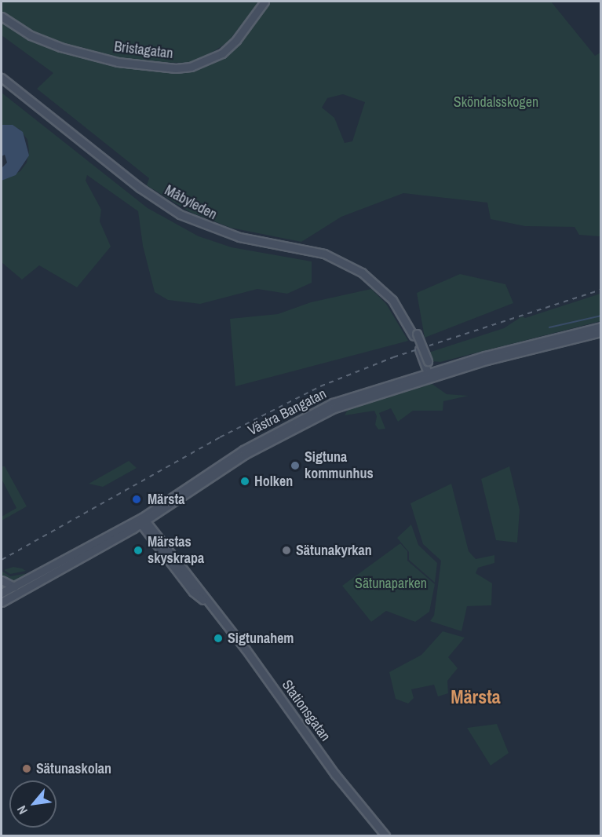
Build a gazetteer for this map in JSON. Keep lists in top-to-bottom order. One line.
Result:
{"streets":{"street":["Bristagatan","Måbyleden","Västra Bangatan","Stationsgatan"]},"crossings":[["Måbyleden","Västra Bangatan"],["Västra Bangatan","Stationsgatan"]],"districts":["Märsta"],"parks":["Sköndalsskogen","Sätunaparken"],"places":["Sigtuna kommunhus","Holken","Märsta","Märstas skyskrapa","Sätunakyrkan","Sigtunahem","Sätunaskolan"],"north":"bottom left"}
